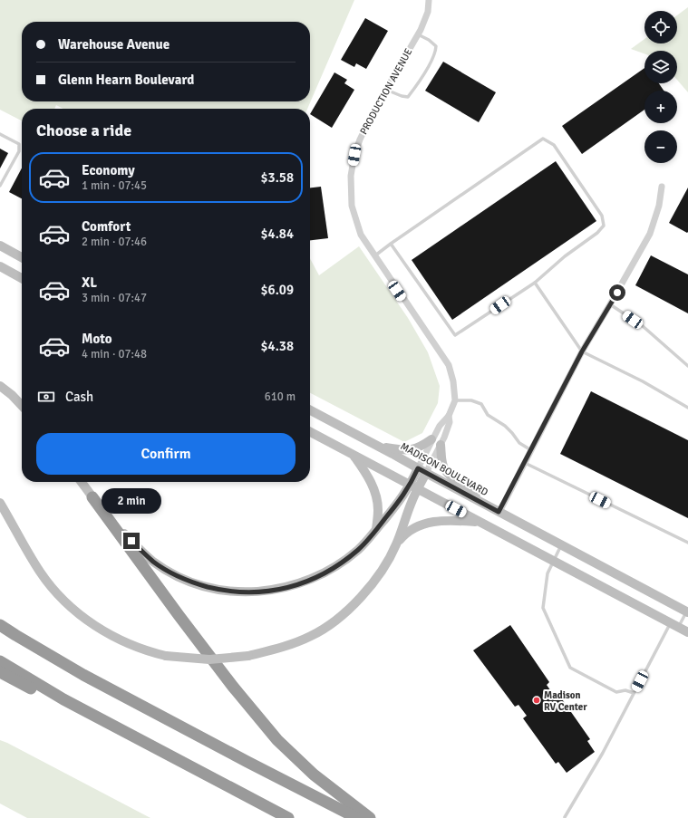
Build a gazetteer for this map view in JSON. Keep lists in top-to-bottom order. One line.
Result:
{"streets":{"main road":["MADISON BOULEVARD"],"street":["PRODUCTION AVENUE"]},"crossings":[["PRODUCTION AVENUE","MADISON BOULEVARD"]],"places":["Madison RV Center"],"page":{"map_buttons":["+","−"],"banner":["Warehouse Avenue","Glenn Hearn Boulevard"],"heading":"Choose a ride","list":[{"name":"Economy","note":"1 min · 07:45","value":"$3.58"},{"name":"Comfort","note":"2 min · 07:46","value":"$4.84"},{"name":"XL","note":"3 min · 07:47","value":"$6.09"},{"name":"Moto","note":"4 min · 07:48","value":"$4.38"}],"pay":["Cash","610 m"],"buttons":"Confirm","bubble":"2 min"}}
